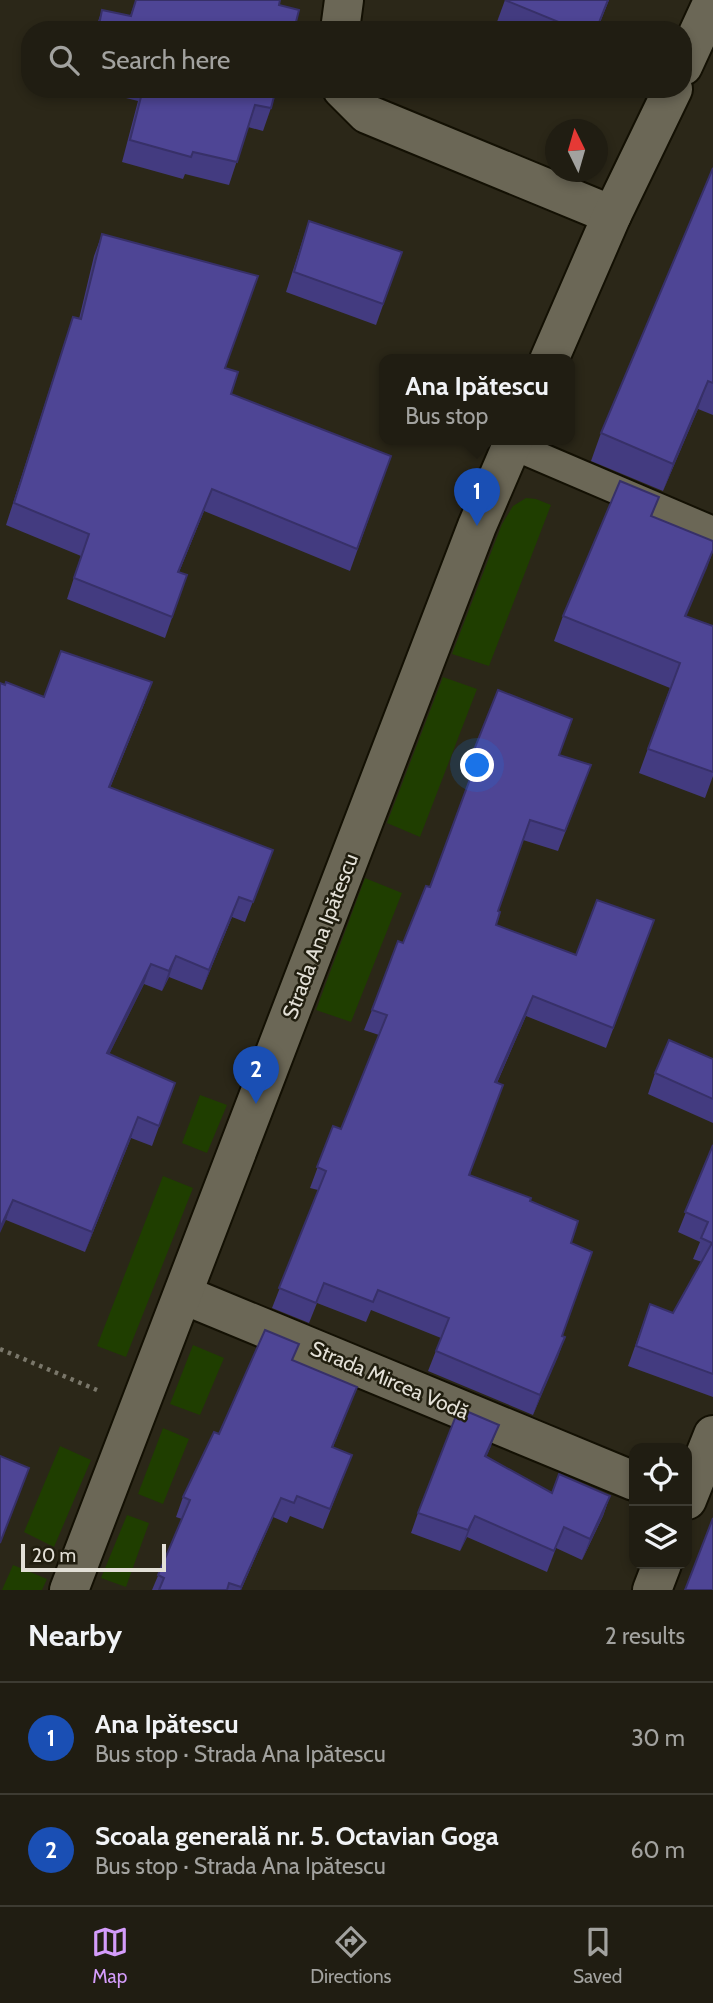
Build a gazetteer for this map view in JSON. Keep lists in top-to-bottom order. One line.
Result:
{"streets":{"main road":["Strada Ana Ipătescu","Strada Mircea Vodă"]},"crossings":[["Strada Ana Ipătescu","Strada Mircea Vodă"]],"scale_bar":"20 m","north":"top","page":{"search":"Search here","popup":["Ana Ipătescu","Bus stop"],"pins":["1","2"],"scale":"20 m","heading":["Nearby","2 results"],"list":[{"mark":"1","name":"Ana Ipătescu","note":"Bus stop · Strada Ana Ipătescu","value":"30 m"},{"mark":"2","name":"Scoala generală nr. 5. Octavian Goga","note":"Bus stop · Strada Ana Ipătescu","value":"60 m"}],"nav":["Map","Directions","Saved"]}}
